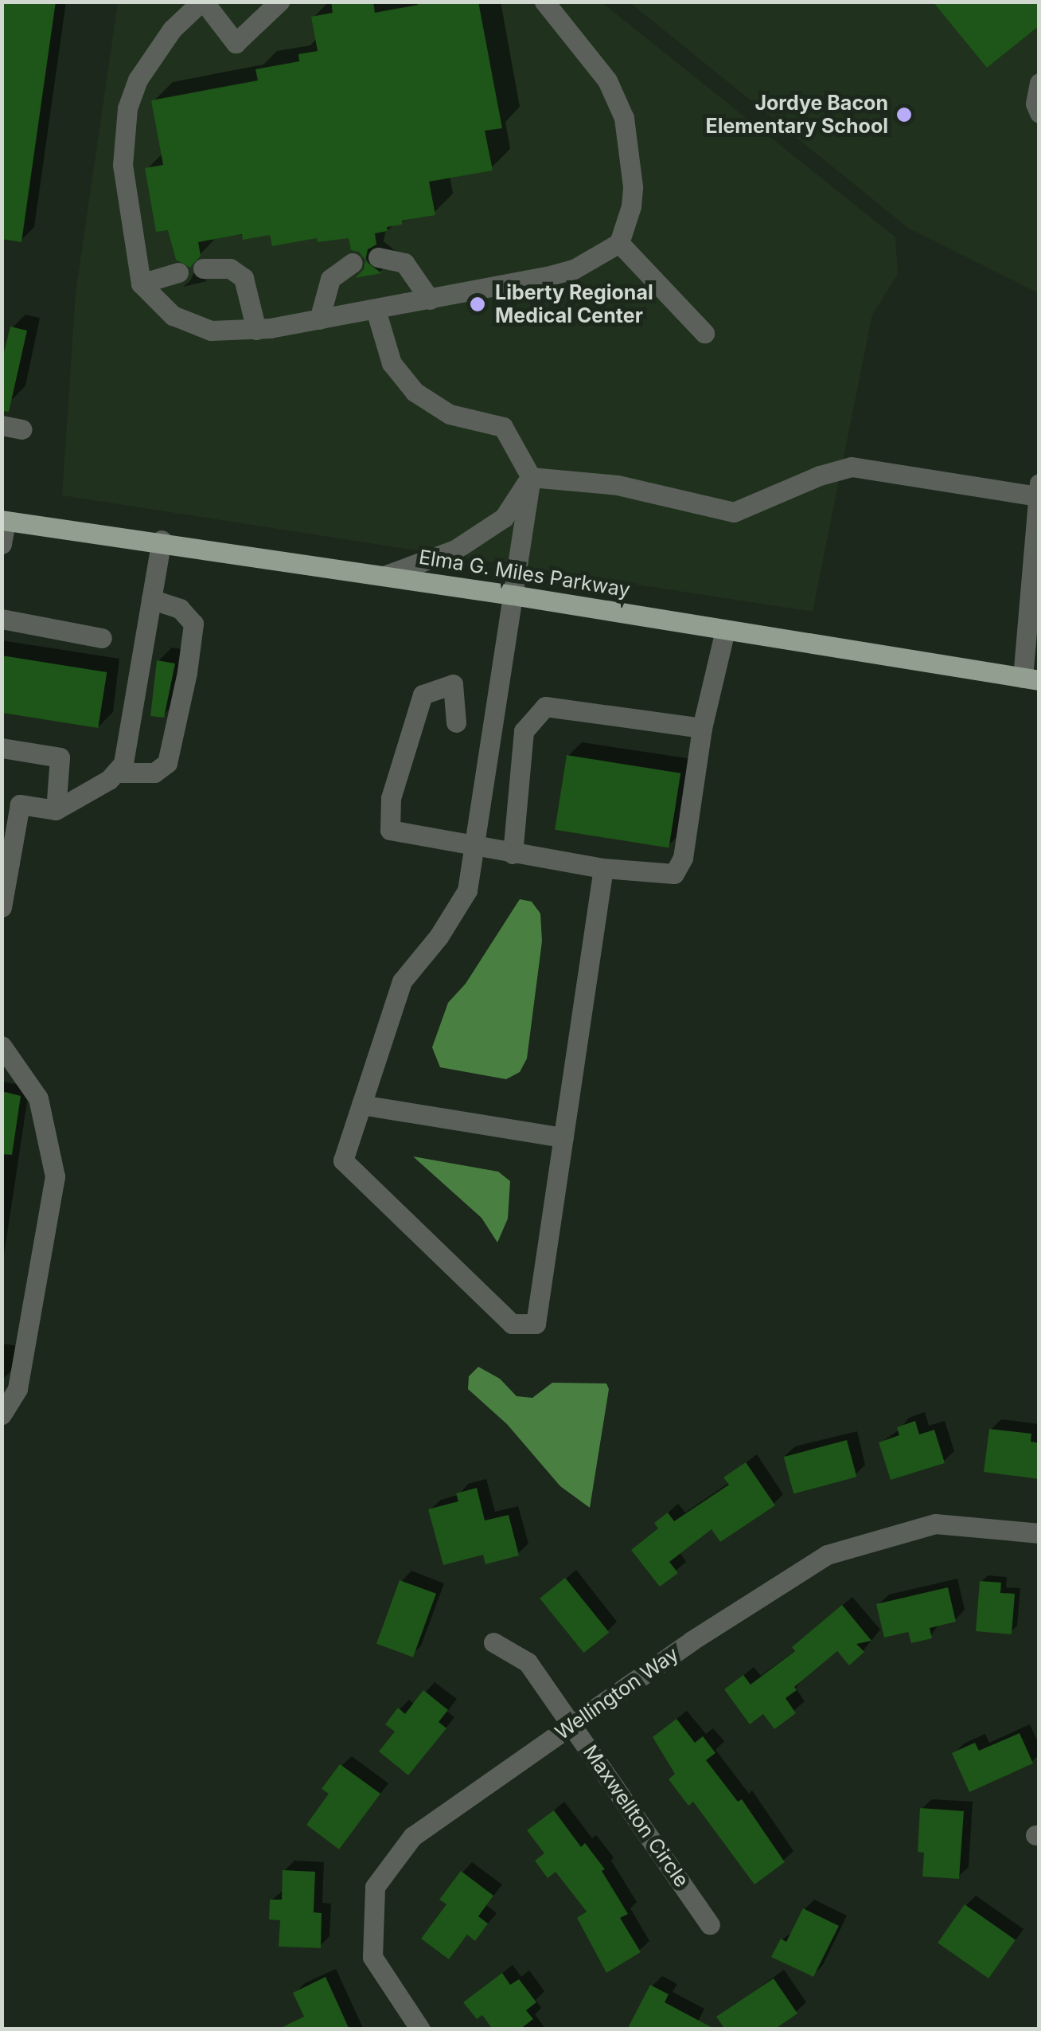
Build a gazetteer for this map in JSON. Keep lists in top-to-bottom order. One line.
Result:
{"streets":{"main road":["Elma G. Miles Parkway"],"street":["Wellington Way","Maxwellton Circle"]},"crossings":[["Wellington Way","Maxwellton Circle"]],"places":["Jordye Bacon Elementary School","Liberty Regional Medical Center"]}
